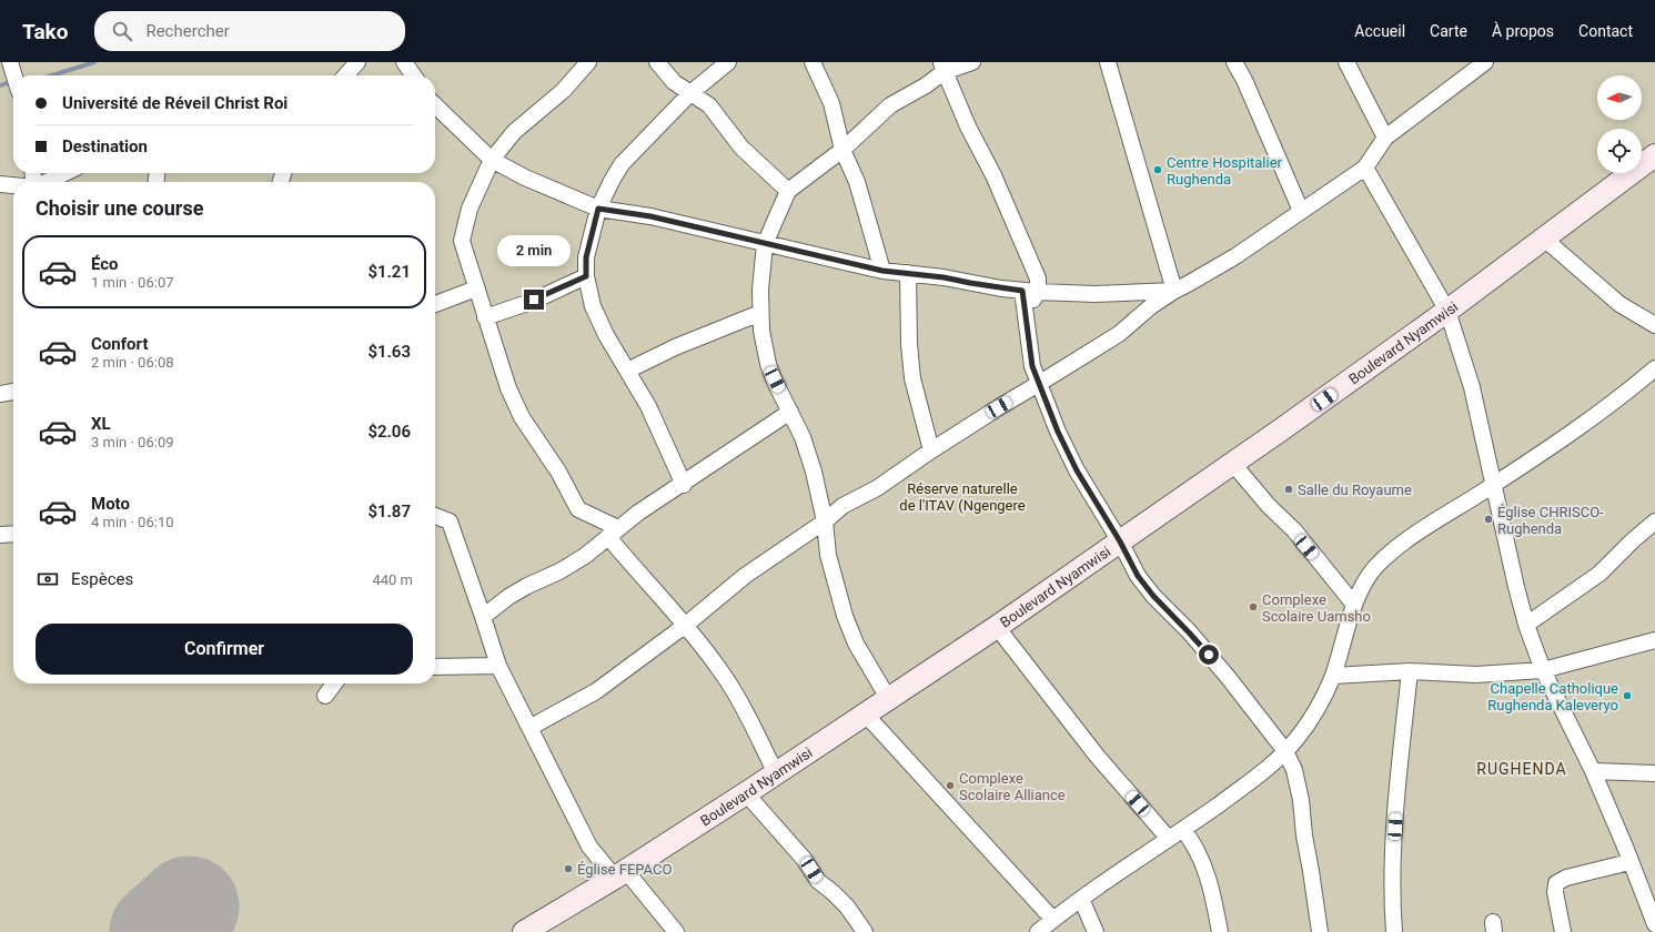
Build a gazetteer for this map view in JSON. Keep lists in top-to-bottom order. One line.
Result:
{"streets":{"main road":["Boulevard Nyamwisi"]},"districts":["RUGHENDA"],"parks":["Réserve naturelle de l'ITAV (Ngengere"],"places":["Centre Hospitalier Rughenda","Salle du Royaume","Église CHRISCO- Rughenda","Complexe Scolaire Uamsho","Chapelle Catholique Rughenda Kaleveryo","Complexe Scolaire Alliance","Église FEPACO"],"north":"left","page":{"header":"Tako","search":"Rechercher","nav":["Accueil","Carte","À propos","Contact"],"banner":["Université de Réveil Christ Roi","Destination"],"heading":"Choisir une course","bubble":"2 min","list":[{"name":"Éco","note":"1 min · 06:07","value":"$1.21"},{"name":"Confort","note":"2 min · 06:08","value":"$1.63"},{"name":"XL","note":"3 min · 06:09","value":"$2.06"},{"name":"Moto","note":"4 min · 06:10","value":"$1.87"}],"pay":["Espèces","440 m"],"buttons":"Confirmer"}}
